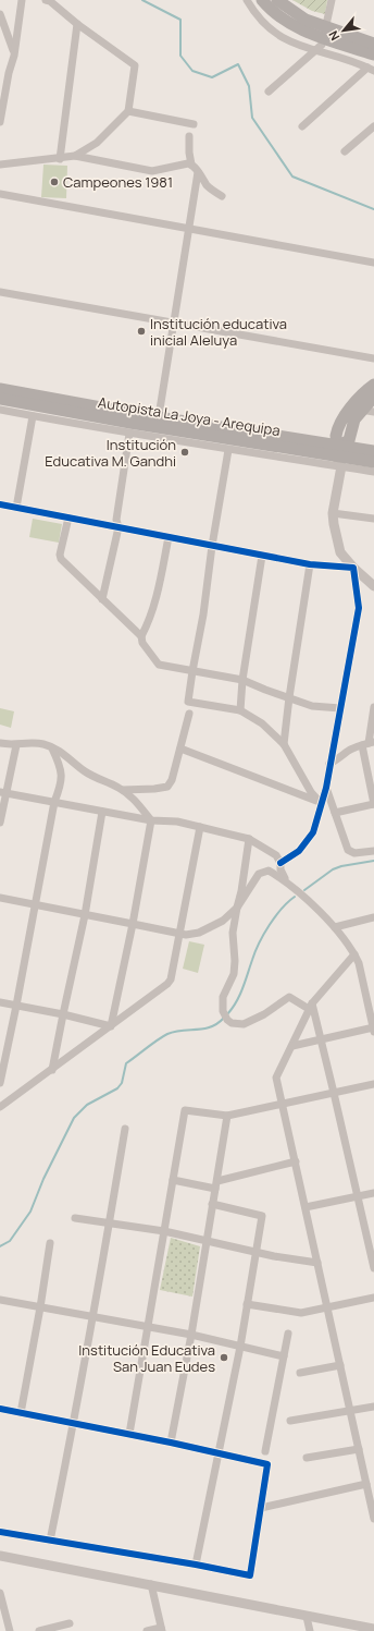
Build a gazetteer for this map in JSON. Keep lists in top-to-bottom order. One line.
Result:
{"streets":{"main road":["Autopista La Joya - Arequipa"]},"places":["Campeones 1981","Institución educativa inicial Aleluya","Institución Educativa M. Gandhi","Institución Educativa San Juan Eudes"],"north":"bottom left"}
